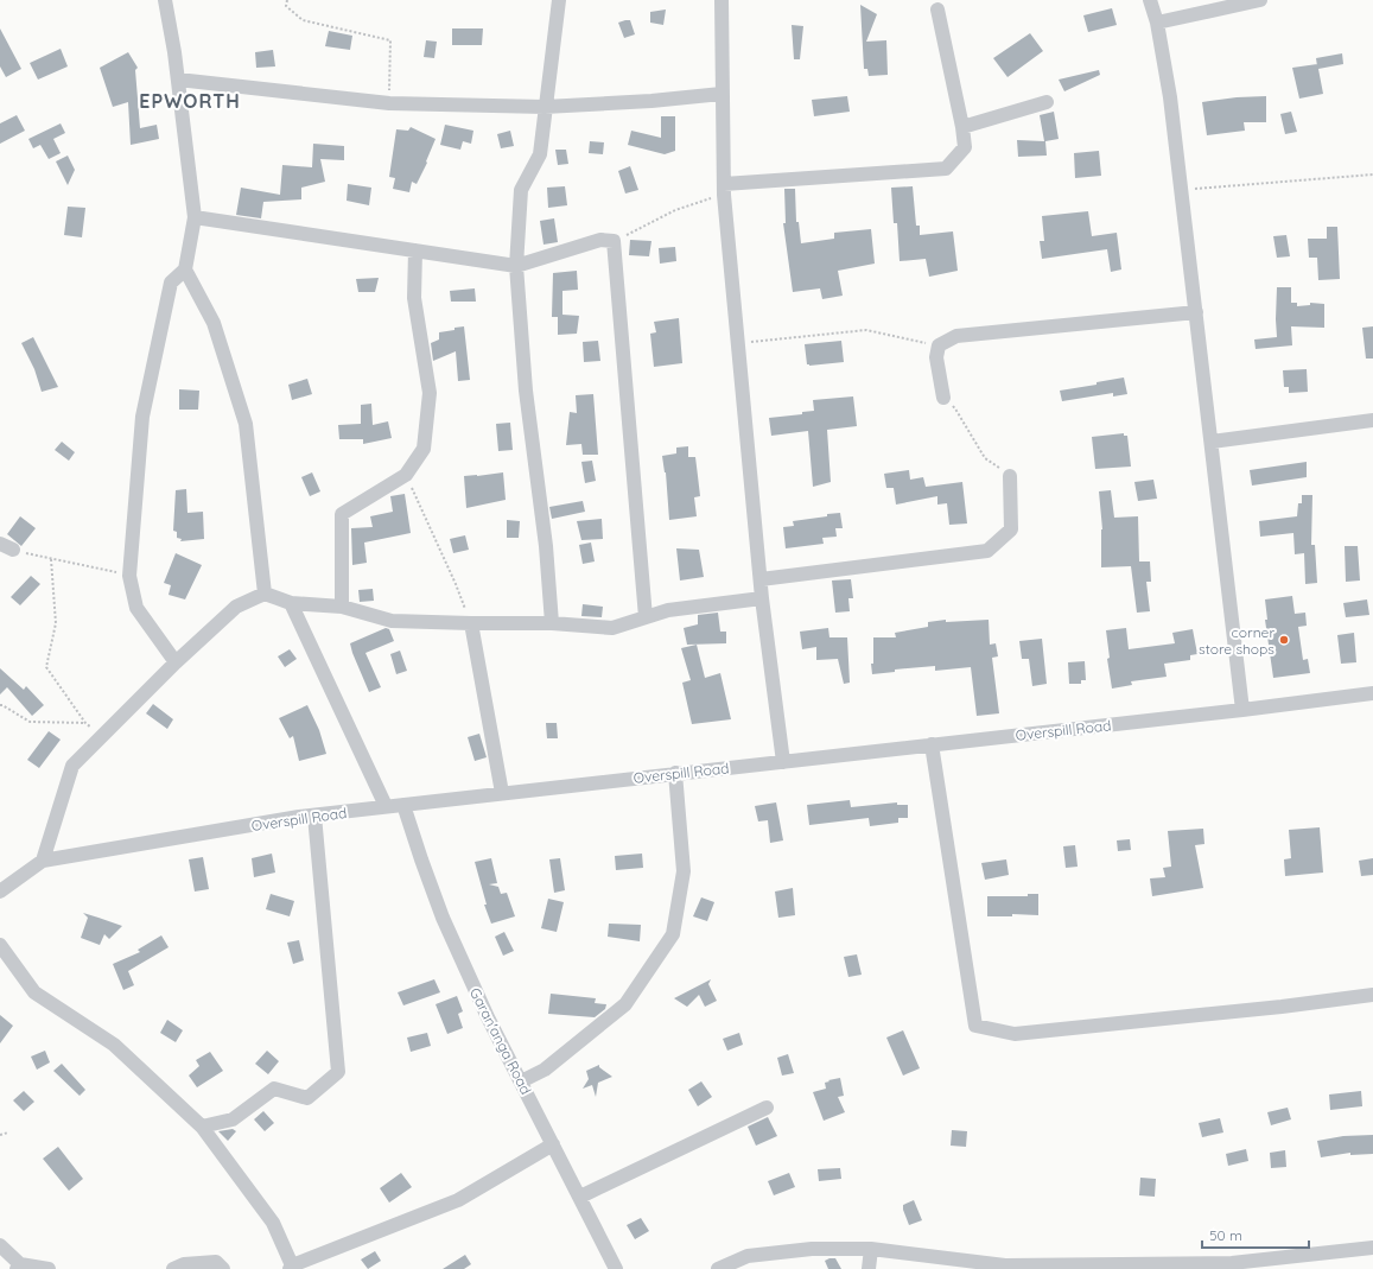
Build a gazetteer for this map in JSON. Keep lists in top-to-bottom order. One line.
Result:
{"streets":{"street":["Overspill Road","Garan'anga Road"]},"crossings":[["Overspill Road","Garan'anga Road"]],"districts":["EPWORTH"],"places":["corner store shops"],"scale_bar":"50 m"}
